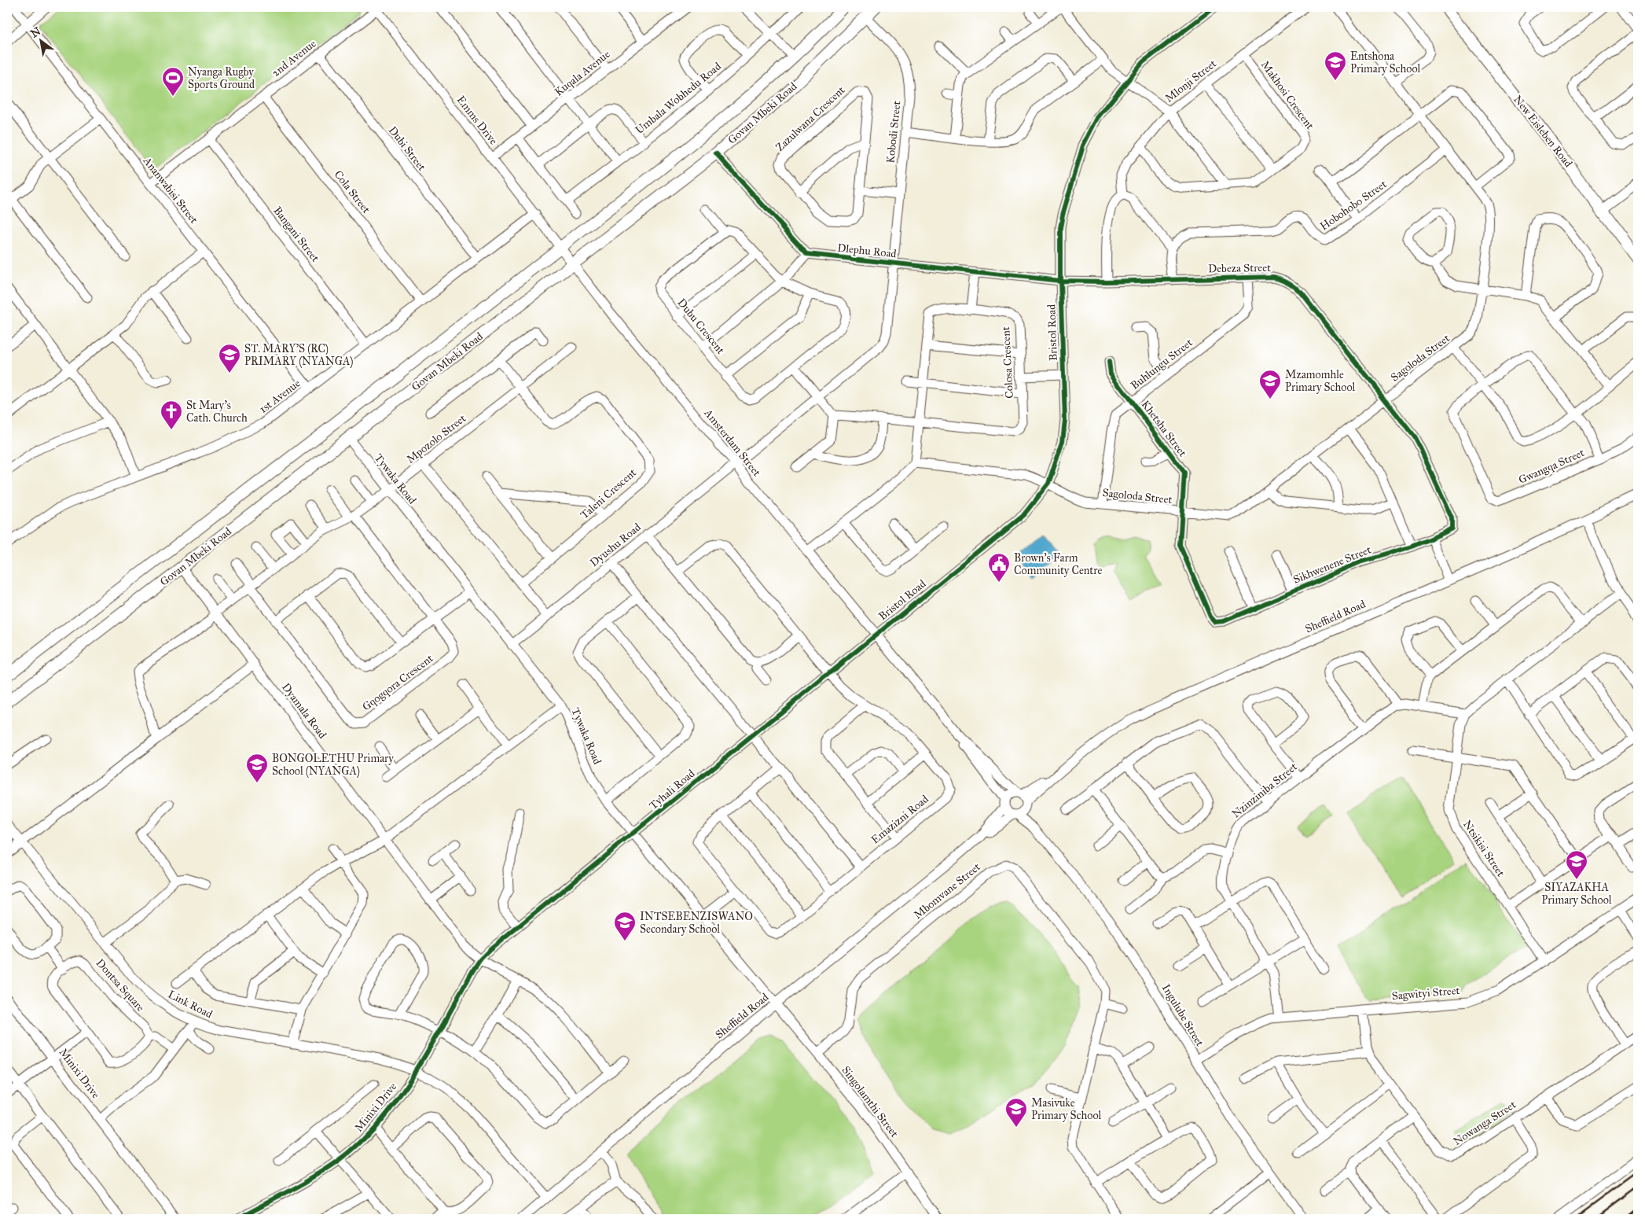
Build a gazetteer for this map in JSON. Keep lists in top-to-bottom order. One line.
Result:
{"streets":{"main road":["Govan Mbeki Road","New Eisleben Road"],"street":["2nd Avenue","Kuqala Avenue","Mlonji Street","Makhosi Crescent","Umbala Wobhedu Road","Zazulwana Crescent","Emms Drive","Kobodi Street","Dubi Street","Ananwabisi Street","Cola Street","Hobohobo Street","Bangani Street","Dlephu Road","Debeza Street","Dubu Crescent","Bristol Road","Sagoloda Street","Colosa Crescent","Buhlungu Street","1st Avenue","Khetsha Street","Mpozolo Street","Amsterdam Street","Gwangqa Street","Tywaka Road","Taleni Crescent","Dyushu Road","Sikhwenene Street","Sheffield Road","Gqogqora Crescent","Dyamala Road","Tyhali Road","Nzinziniba Street","Emazizni Road","Ntsikisi Street","Mbomvane Street","Dontsa Square","Sagwityi Street","Link Road","Ingulube Street","Minixi Drive","Singolamthi Street","Nowanga Street"]},"crossings":[["2nd Avenue","Emms Drive"],["2nd Avenue","Dubi Street"],["2nd Avenue","Ananwabisi Street"],["2nd Avenue","Cola Street"],["2nd Avenue","Bangani Street"],["Kuqala Avenue","Emms Drive"],["Mlonji Street","Makhosi Crescent"],["Govan Mbeki Road","Emms Drive"],["Govan Mbeki Road","Kobodi Street"],["Govan Mbeki Road","Amsterdam Street"],["Govan Mbeki Road","Tywaka Road"],["Govan Mbeki Road","Dyamala Road"],["Emms Drive","1st Avenue"],["Emms Drive","Amsterdam Street"],["Kobodi Street","Dlephu Road"],["Kobodi Street","Dyushu Road"],["Dubi Street","1st Avenue"],["Ananwabisi Street","1st Avenue"],["Cola Street","1st Avenue"],["Hobohobo Street","Sagoloda Street"],["Bangani Street","1st Avenue"],["Dlephu Road","Debeza Street"],["Dlephu Road","Bristol Road"],["Debeza Street","Bristol Road"],["Debeza Street","Sagoloda Street"],["Debeza Street","Buhlungu Street"],["Debeza Street","Sikhwenene Street"],["Bristol Road","Sagoloda Street"],["Bristol Road","Amsterdam Street"],["Bristol Road","Tyhali Road"],["Bristol Road","Ingulube Street"],["Sagoloda Street","Buhlungu Street"],["Sagoloda Street","Khetsha Street"],["Sagoloda Street","Sikhwenene Street"],["Buhlungu Street","Khetsha Street"],["Khetsha Street","Sikhwenene Street"],["Mpozolo Street","Tywaka Road"],["Mpozolo Street","Taleni Crescent"],["Mpozolo Street","Gqogqora Crescent"],["Mpozolo Street","Dyamala Road"],["Amsterdam Street","Dyushu Road"],["Amsterdam Street","Tyhali Road"],["Amsterdam Street","Ingulube Street"],["Tywaka Road","Dyushu Road"],["Tywaka Road","Sheffield Road"],["Tywaka Road","Tyhali Road"],["Tywaka Road","Singolamthi Street"],["Sheffield Road","Link Road"],["Sheffield Road","Ingulube Street"],["Sheffield Road","Singolamthi Street"],["Dyamala Road","Tyhali Road"],["Dyamala Road","Minixi Drive"],["Tyhali Road","Emazizni Road"],["Tyhali Road","Ingulube Street"],["Tyhali Road","Minixi Drive"],["Nzinziniba Street","Sagwityi Street"],["Ntsikisi Street","Sagwityi Street"],["Mbomvane Street","Singolamthi Street"],["Sagwityi Street","Ingulube Street"],["Sagwityi Street","Nowanga Street"],["Link Road","Minixi Drive"]],"places":{"school or university":["Entshona Primary School","ST. MARY'S (RC) PRIMARY (NYANGA)","Mzamomhle Primary School","BONGOLETHU Primary School (NYANGA)","SIYAZAKHA Primary School","INTSEBENZISWANO Secondary School","Masivuke Primary School"],"sports":["Nyanga Rugby Sports Ground"],"church":["St Mary's Cath. Church"],"public building":["Brown's Farm Community Centre"]},"north":"top left"}
